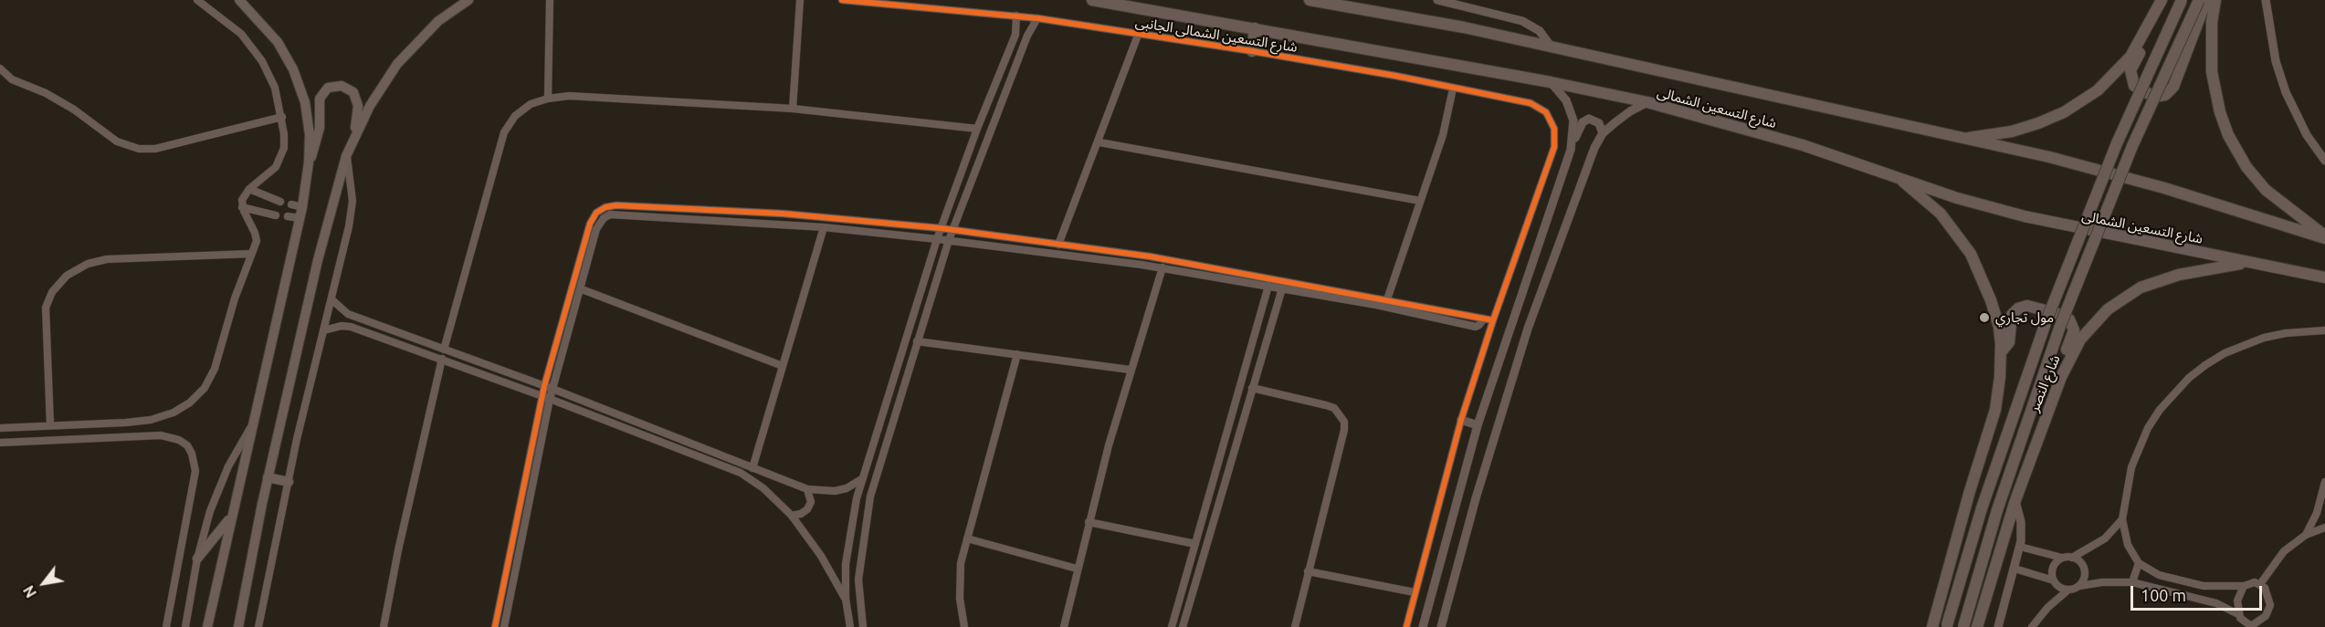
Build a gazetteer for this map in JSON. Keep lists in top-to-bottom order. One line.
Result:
{"streets":{"main road":["شارع التسعين الشمالى","شارع النصر"],"street":["شارع التسعين الشمالى الجانبى"]},"crossings":[["شارع التسعين الشمالى","شارع النصر"]],"places":["مول تجاري"],"scale_bar":"100 m","north":"bottom left"}
